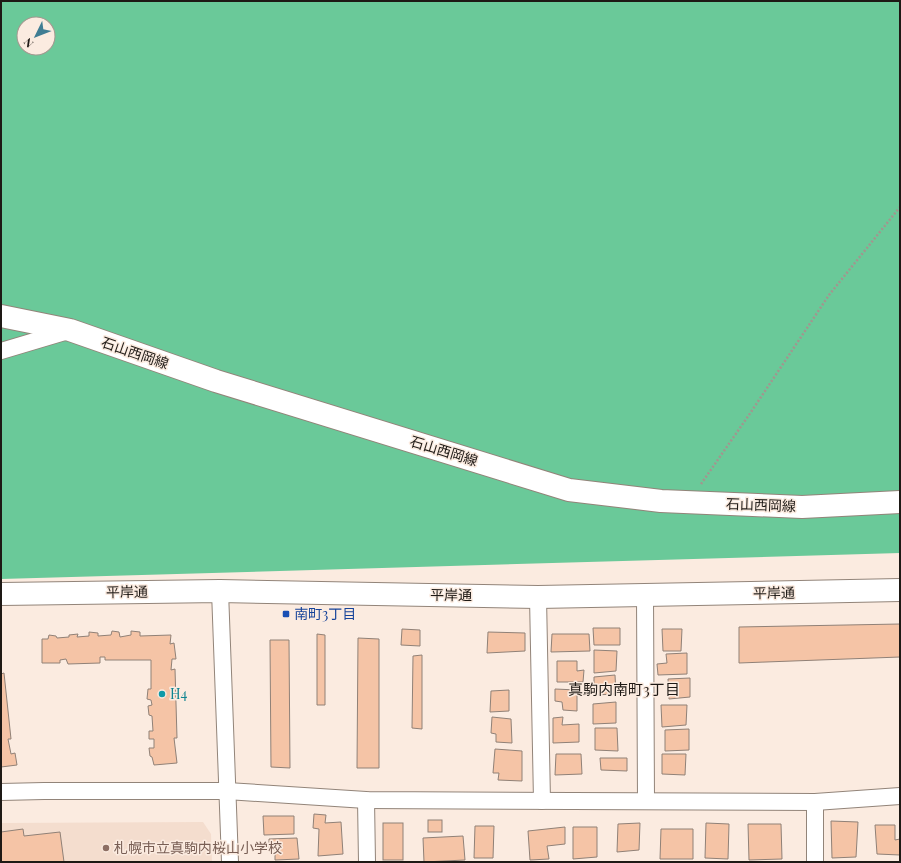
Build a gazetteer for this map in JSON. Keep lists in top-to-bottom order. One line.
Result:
{"streets":{"street":["石山西岡線","平岸通"]},"districts":["真駒内南町3丁目"],"places":{"transit":["南町3丁目"],"other":["H4","札幌市立真駒内桜山小学校"]},"north":"bottom left"}
